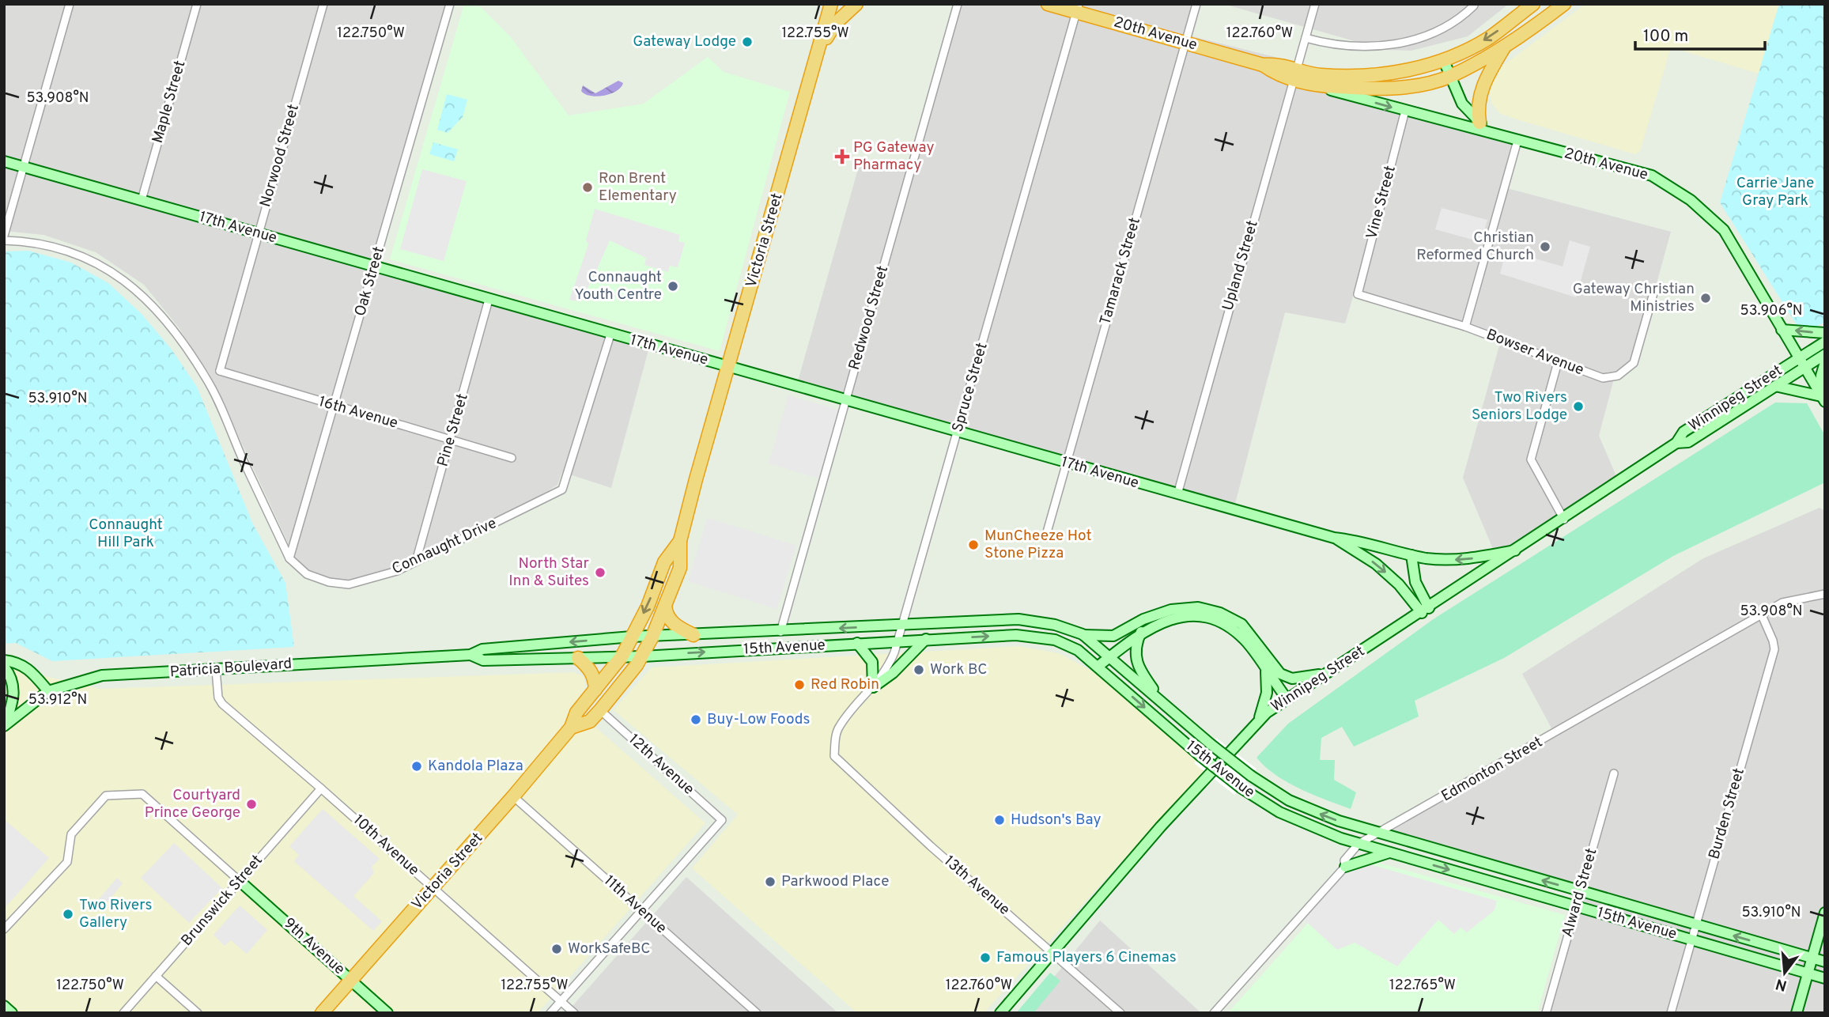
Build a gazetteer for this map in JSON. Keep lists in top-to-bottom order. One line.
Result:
{"streets":{"highway":["20th Avenue","Victoria Street"],"main road":["17th Avenue","Winnipeg Street","15th Avenue","Patricia Boulevard","9th Avenue"],"street":["Maple Street","Norwood Street","Vine Street","Upland Street","Tamarack Street","Oak Street","Redwood Street","Bowser Avenue","Spruce Street","16th Avenue","Pine Street","Connaught Drive","12th Avenue","Edmonton Street","Burden Street","10th Avenue","13th Avenue","Alward Street","Brunswick Street","11th Avenue"]},"crossings":[["20th Avenue","Vine Street"],["20th Avenue","Upland Street"],["20th Avenue","Tamarack Street"],["20th Avenue","Spruce Street"],["20th Avenue","Winnipeg Street"],["Maple Street","17th Avenue"],["Norwood Street","17th Avenue"],["Norwood Street","16th Avenue"],["Vine Street","Bowser Avenue"],["17th Avenue","Victoria Street"],["17th Avenue","Upland Street"],["17th Avenue","Tamarack Street"],["17th Avenue","Oak Street"],["17th Avenue","Redwood Street"],["17th Avenue","Spruce Street"],["17th Avenue","Winnipeg Street"],["17th Avenue","Pine Street"],["17th Avenue","Connaught Drive"],["Victoria Street","15th Avenue"],["Victoria Street","Patricia Boulevard"],["Victoria Street","12th Avenue"],["Victoria Street","10th Avenue"],["Victoria Street","11th Avenue"],["Victoria Street","9th Avenue"],["Oak Street","16th Avenue"],["Oak Street","Connaught Drive"],["Redwood Street","15th Avenue"],["Spruce Street","15th Avenue"],["Spruce Street","13th Avenue"],["Winnipeg Street","13th Avenue"],["16th Avenue","Pine Street"],["Pine Street","Connaught Drive"],["15th Avenue","Patricia Boulevard"],["15th Avenue","Edmonton Street"],["15th Avenue","Burden Street"],["15th Avenue","Alward Street"],["Patricia Boulevard","10th Avenue"],["12th Avenue","11th Avenue"],["Edmonton Street","Burden Street"],["10th Avenue","Brunswick Street"],["Brunswick Street","9th Avenue"]],"parks":["Carrie Jane Gray Park","Connaught Hill Park"],"places":{"other":["Gateway Lodge","Ron Brent Elementary","Christian Reformed Church","Connaught Youth Centre","Gateway Christian Ministries","Two Rivers Seniors Lodge","MunCheeze Hot Stone Pizza","North Star Inn & Suites","Work BC","Red Robin","Buy-Low Foods","Kandola Plaza","Courtyard Prince George","Hudson's Bay","Parkwood Place","Two Rivers Gallery","WorkSafeBC","Famous Players 6 Cinemas"],"health":["PG Gateway Pharmacy"]},"scale_bar":"100 m","north":"bottom","coordinates":["122.750°W","122.755°W","122.760°W","53.908°N","53.906°N","53.910°N","53.912°N","122.765°W"]}
